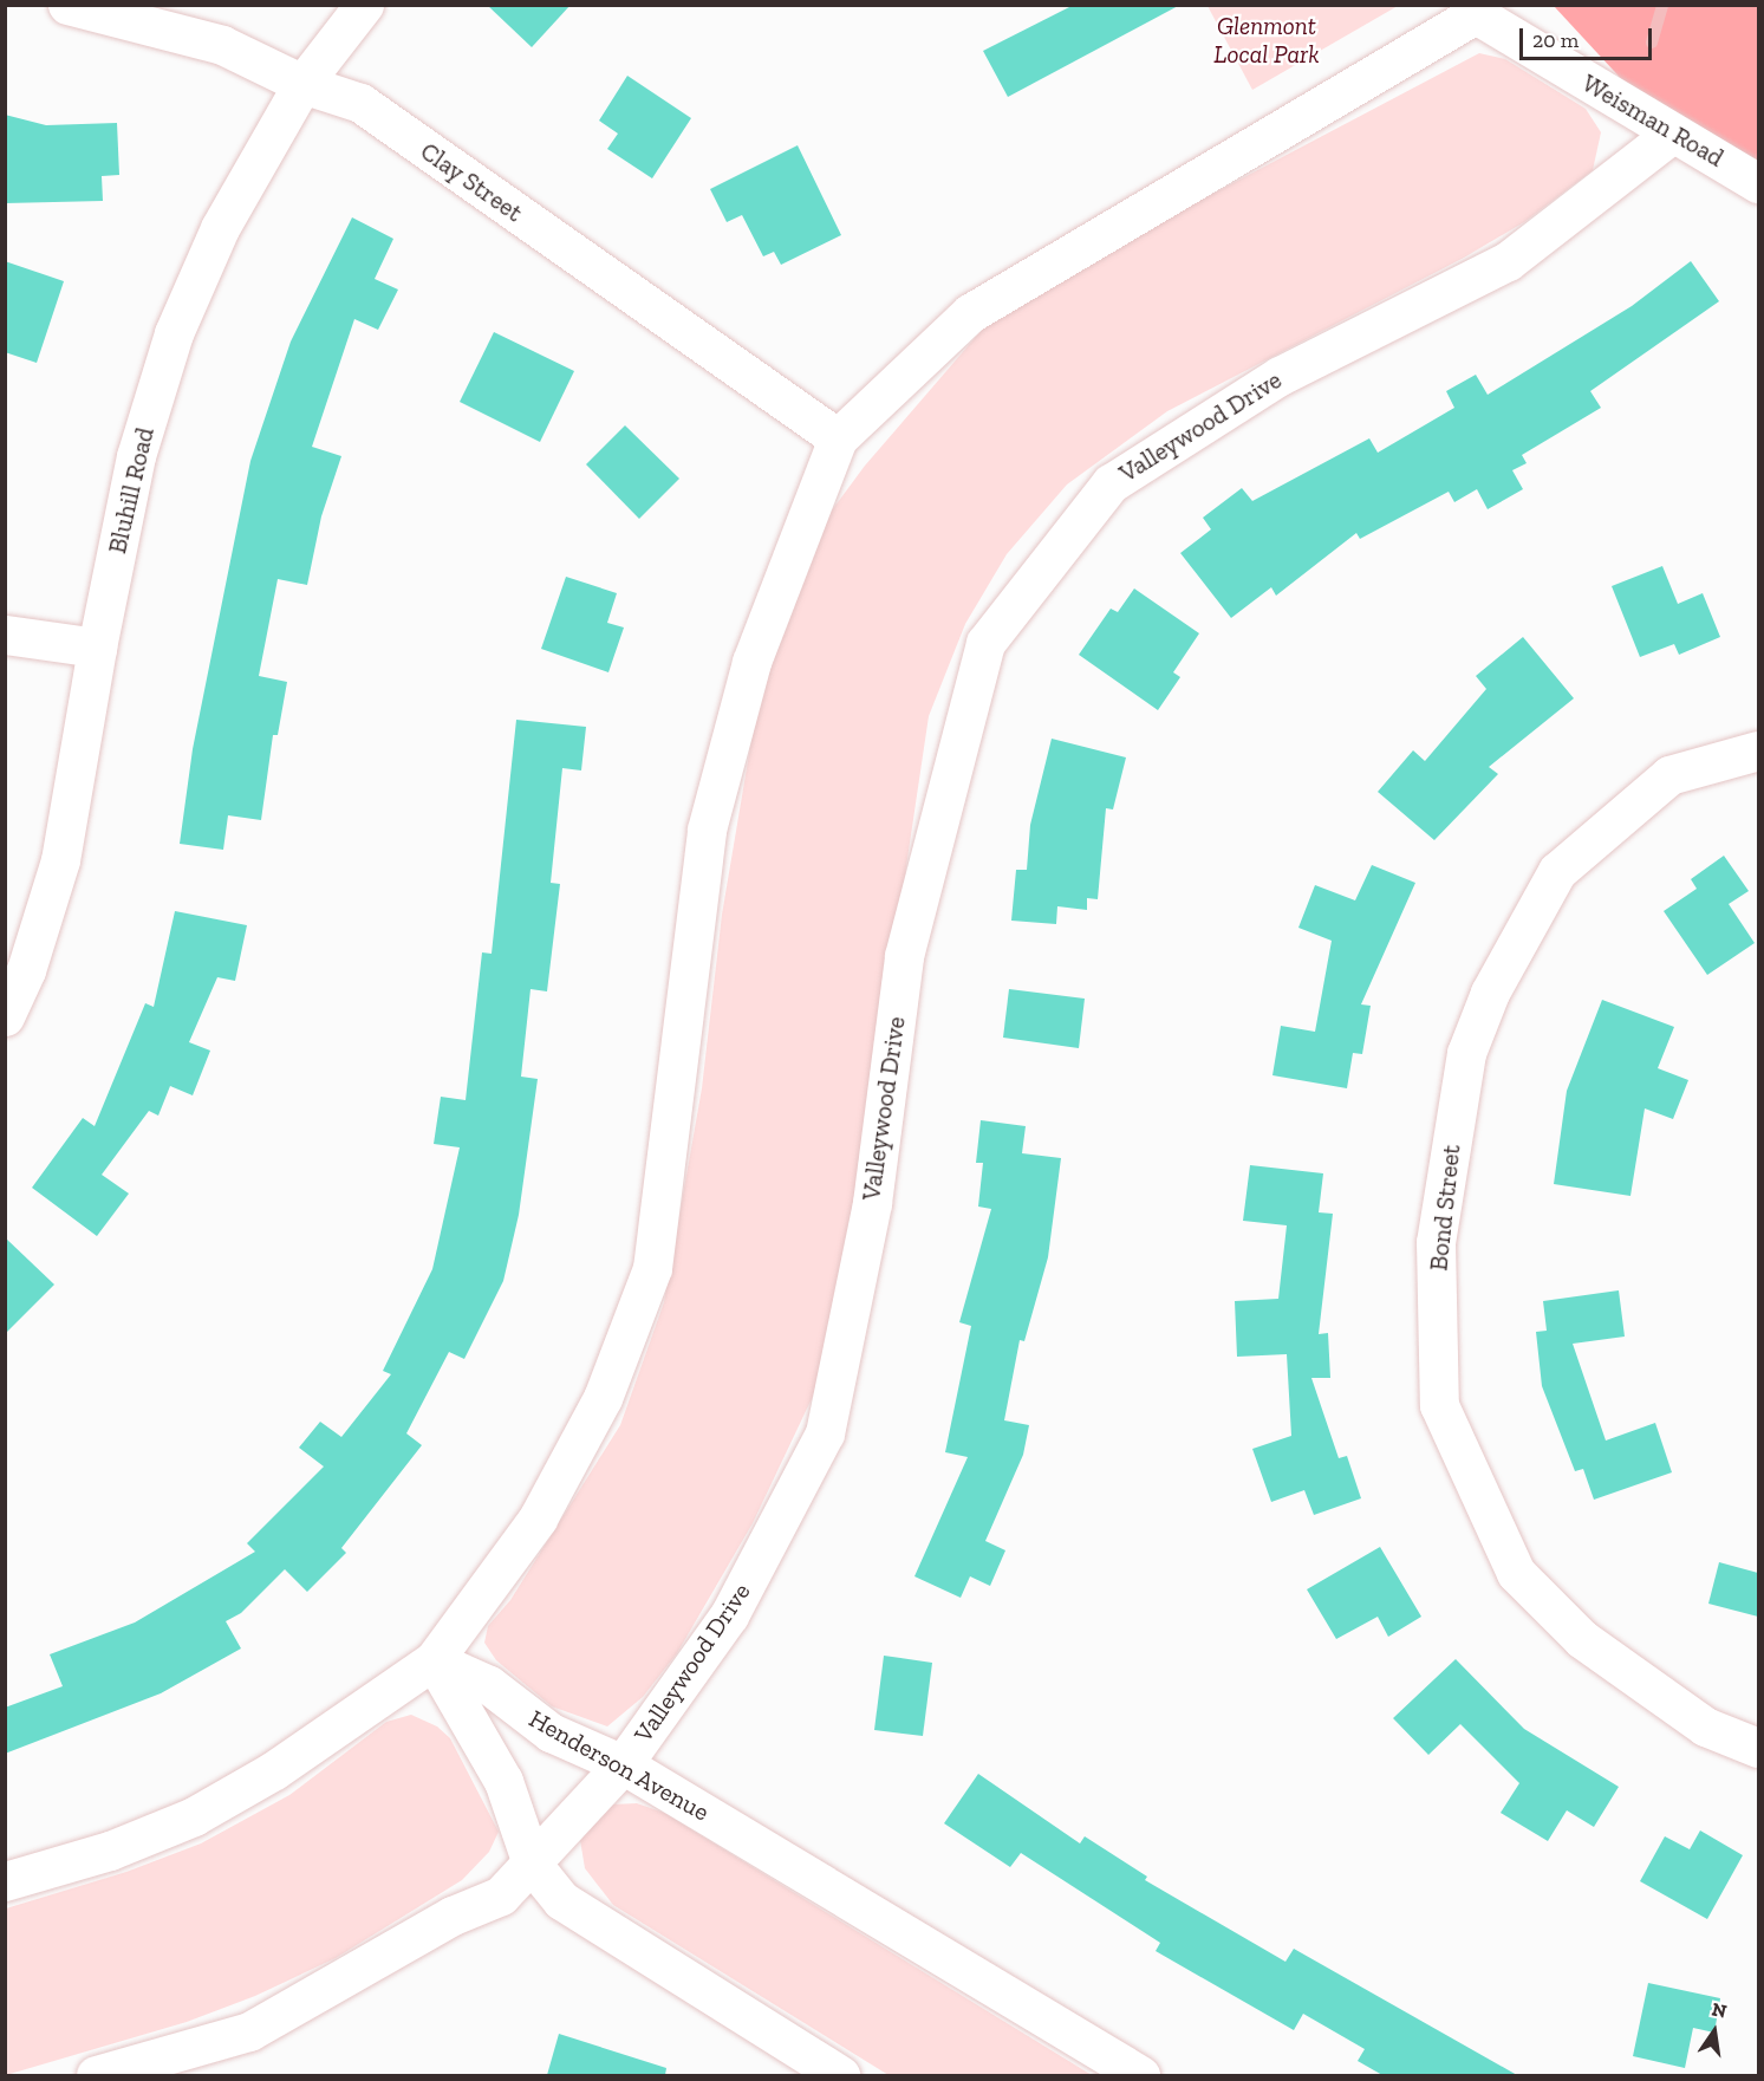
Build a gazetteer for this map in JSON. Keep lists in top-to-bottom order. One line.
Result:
{"streets":{"street":["Weisman Road","Clay Street","Valleywood Drive","Bluhill Road","Bond Street","Henderson Avenue"]},"crossings":[["Weisman Road","Clay Street"],["Weisman Road","Valleywood Drive"],["Clay Street","Bluhill Road"],["Valleywood Drive","Henderson Avenue"]],"parks":["Glenmont Local Park"],"scale_bar":"20 m","north":"top"}
